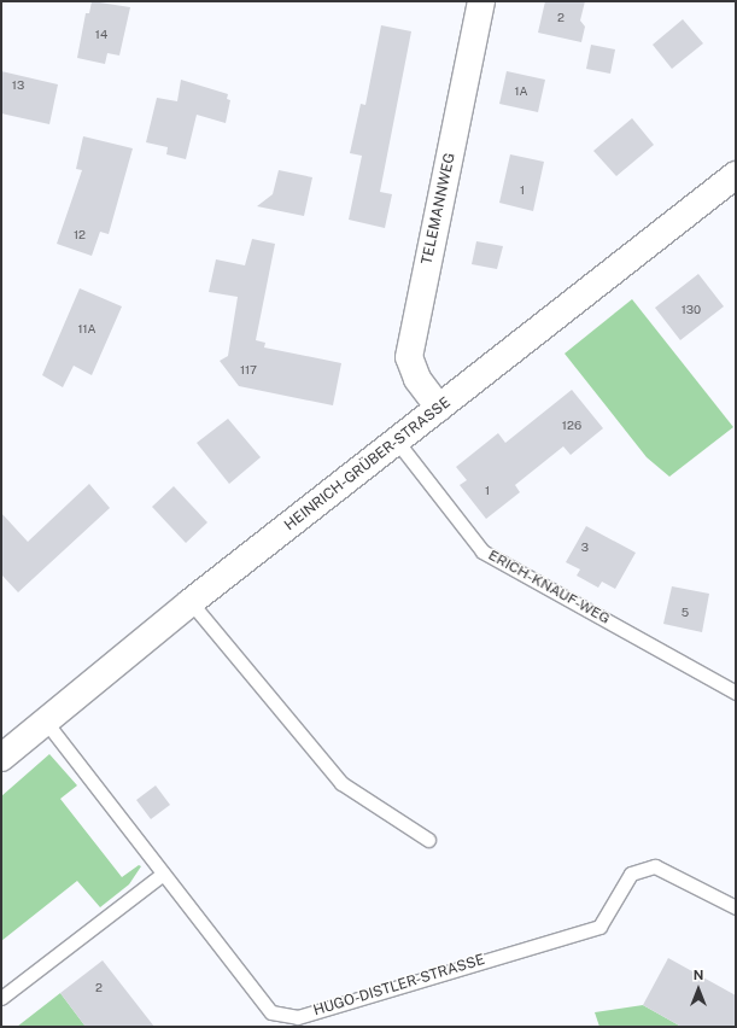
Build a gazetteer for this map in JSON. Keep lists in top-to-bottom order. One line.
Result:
{"streets":{"street":["TELEMANNWEG","HEINRICH-GRÜBER-STRASSE"],"lane":["ERICH-KNAUF-WEG","HUGO-DISTLER-STRASSE"]},"crossings":[["TELEMANNWEG","HEINRICH-GRÜBER-STRASSE"],["HEINRICH-GRÜBER-STRASSE","ERICH-KNAUF-WEG"],["HEINRICH-GRÜBER-STRASSE","HUGO-DISTLER-STRASSE"]],"house_numbers":["2","14","13","1A","1","12","130","11A","117","126","1","3","5","2"],"north":"top"}
